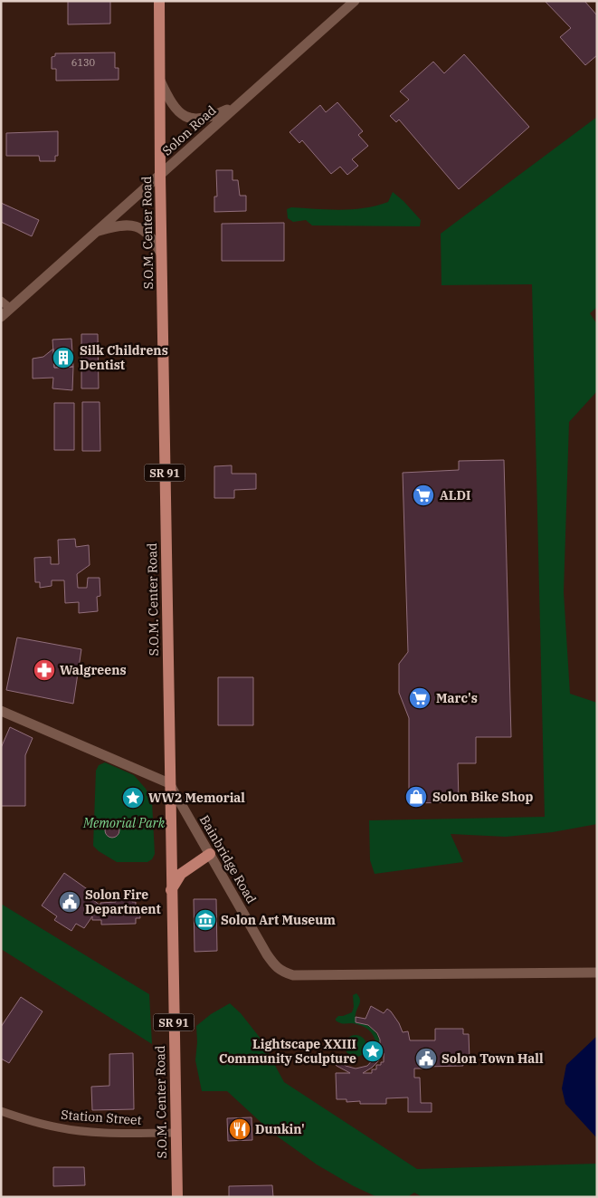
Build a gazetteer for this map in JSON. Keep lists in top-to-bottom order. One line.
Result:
{"streets":{"main road":["S.O.M. Center Road","SR 91"],"street":["Solon Road","Bainbridge Road","Station Street"]},"crossings":[["Solon Road","S.O.M. Center Road"],["S.O.M. Center Road","Bainbridge Road"],["S.O.M. Center Road","Station Street"]],"parks":["Memorial Park"],"places":{"building":["Silk Childrens Dentist"],"supermarket":["ALDI","Marc's"],"pharmacy":["Walgreens"],"shop":["Solon Bike Shop"],"place":["WW2 Memorial","Lightscape XXIII Community Sculpture"],"public building":["Solon Fire Department","Solon Town Hall"],"museum":["Solon Art Museum"],"restaurant":["Dunkin'"]},"house_numbers":["6130"]}
